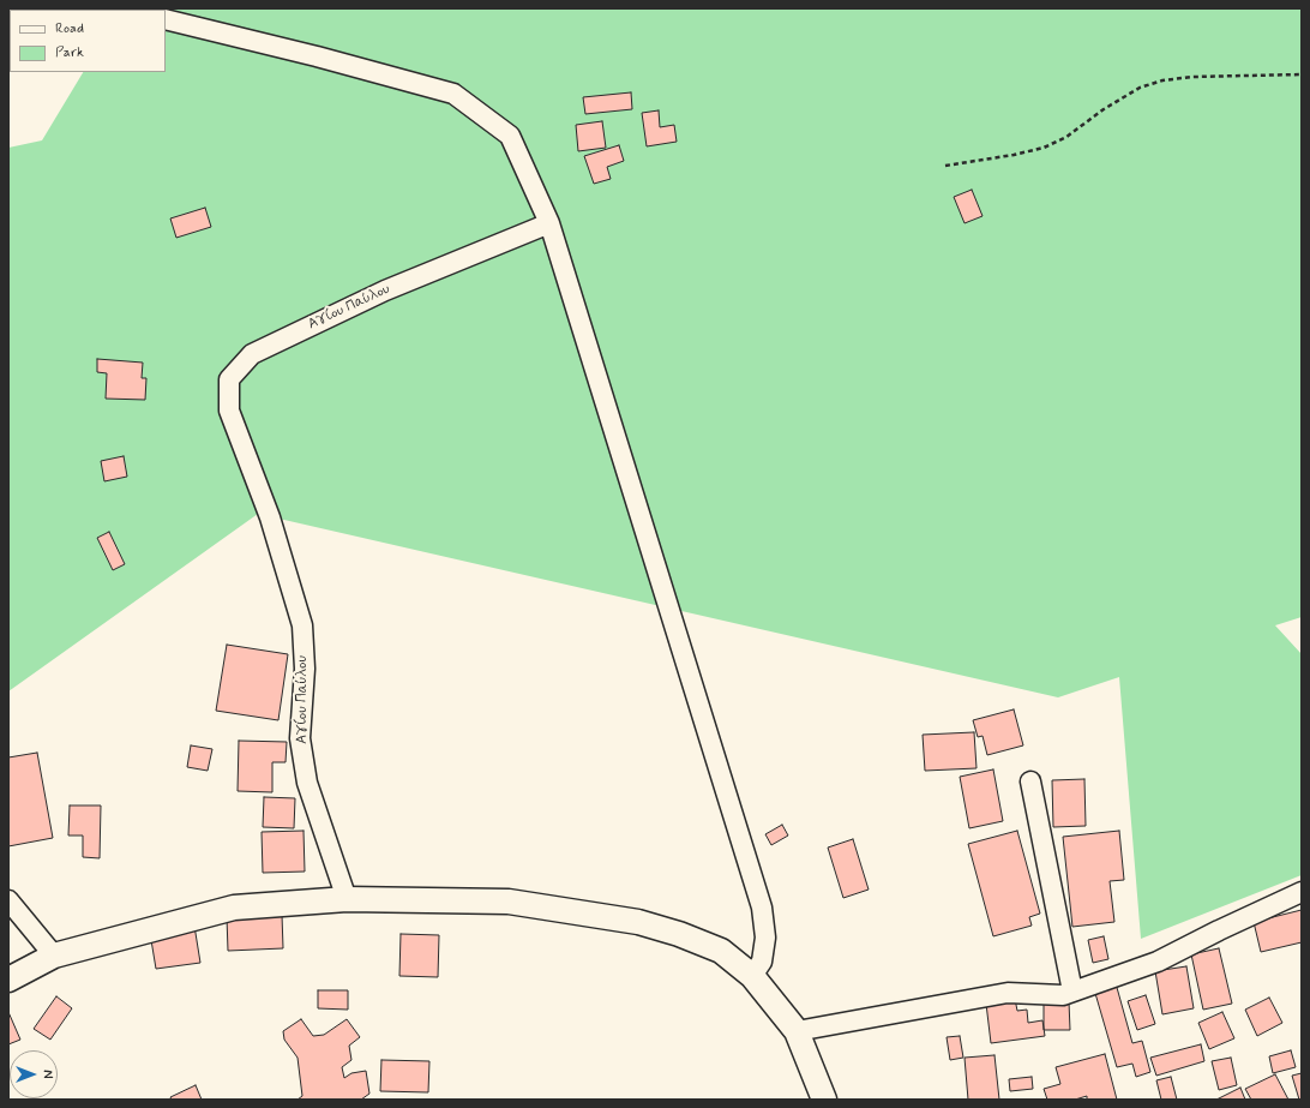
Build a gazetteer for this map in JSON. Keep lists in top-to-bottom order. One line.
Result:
{"streets":{"street":["Αγίου Παύλου"]},"legend":["Road","Park"],"north":"right"}
